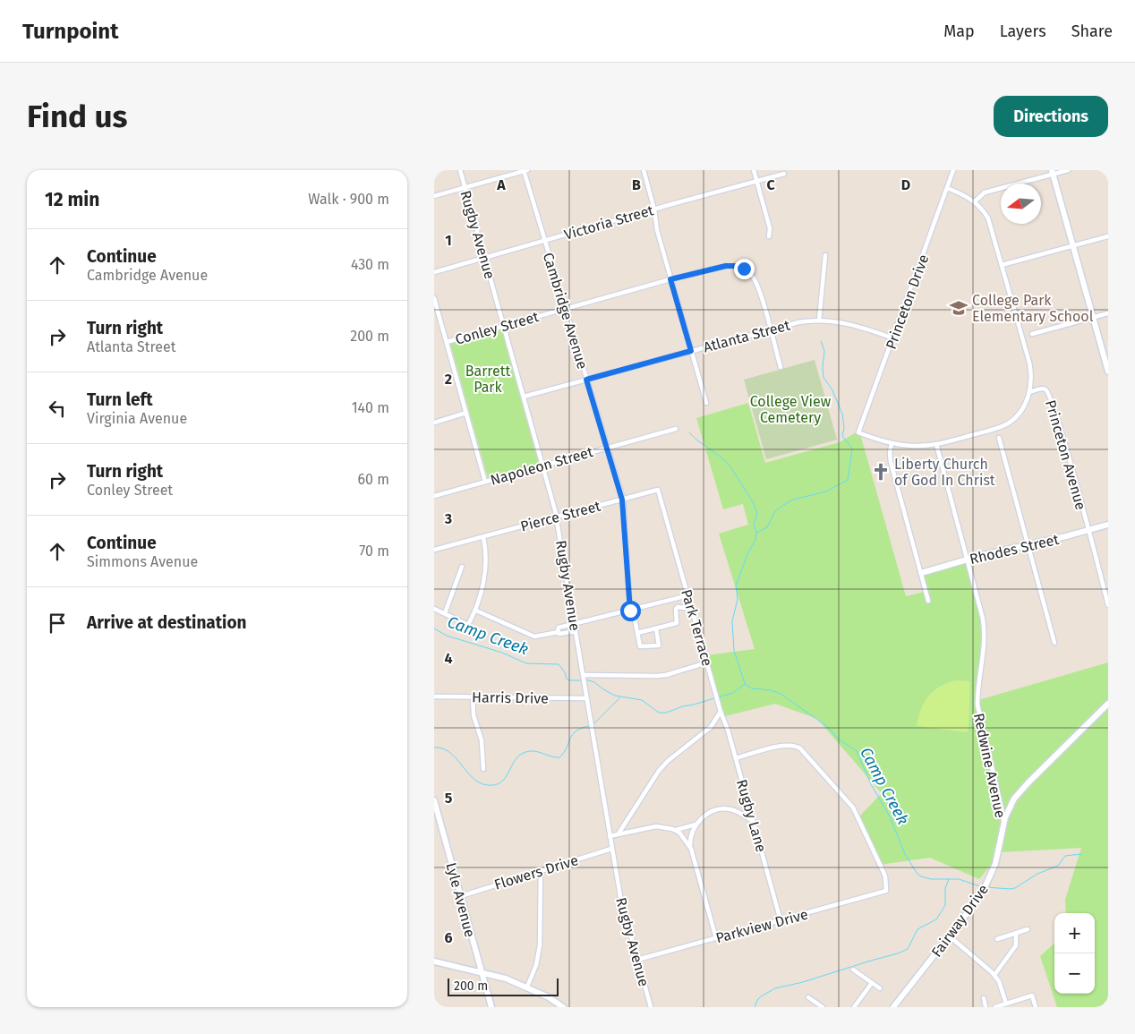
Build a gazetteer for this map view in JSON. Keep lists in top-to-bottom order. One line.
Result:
{"streets":{"street":["Victoria Street","Rugby Avenue","Princeton Drive","Cambridge Avenue","Conley Street","Atlanta Street","Princeton Avenue","Napoleon Street","Pierce Street","Rhodes Street","Park Terrace","Harris Drive","Redwine Avenue","Rugby Lane","Flowers Drive","Lyle Avenue","Fairway Drive","Parkview Drive"]},"crossings":[["Victoria Street","Rugby Avenue"],["Victoria Street","Cambridge Avenue"],["Rugby Avenue","Conley Street"],["Rugby Avenue","Atlanta Street"],["Rugby Avenue","Napoleon Street"],["Rugby Avenue","Pierce Street"],["Rugby Avenue","Harris Drive"],["Rugby Avenue","Flowers Drive"],["Rugby Avenue","Parkview Drive"],["Princeton Drive","Atlanta Street"],["Princeton Drive","Princeton Avenue"],["Cambridge Avenue","Conley Street"],["Cambridge Avenue","Atlanta Street"],["Cambridge Avenue","Napoleon Street"],["Cambridge Avenue","Pierce Street"],["Conley Street","Atlanta Street"],["Princeton Avenue","Rhodes Street"],["Pierce Street","Park Terrace"],["Rhodes Street","Redwine Avenue"],["Park Terrace","Rugby Lane"],["Redwine Avenue","Fairway Drive"],["Rugby Lane","Parkview Drive"],["Flowers Drive","Lyle Avenue"]],"water":["Camp Creek"],"parks":["Barrett Park","College View Cemetery"],"places":{"school or university":["College Park Elementary School"],"church":["Liberty Church of God In Christ"]},"scale_bar":"200 m","north":"left","page":{"header":"Turnpoint","nav":["Map","Layers","Share"],"buttons":"Directions","title":"Find us","heading":["12 min","Walk · 900 m"],"list":[["Continue","Cambridge Avenue","430 m"],["Turn right","Atlanta Street","200 m"],["Turn left","Virginia Avenue","140 m"],["Turn right","Conley Street","60 m"],["Continue","Simmons Avenue","70 m"],"Arrive at destination"],"map_buttons":["+","−"],"scale":"200 m"},"grid":{"columns":["A","B","C","D"],"rows":["1","2","3","4","5","6"]}}
